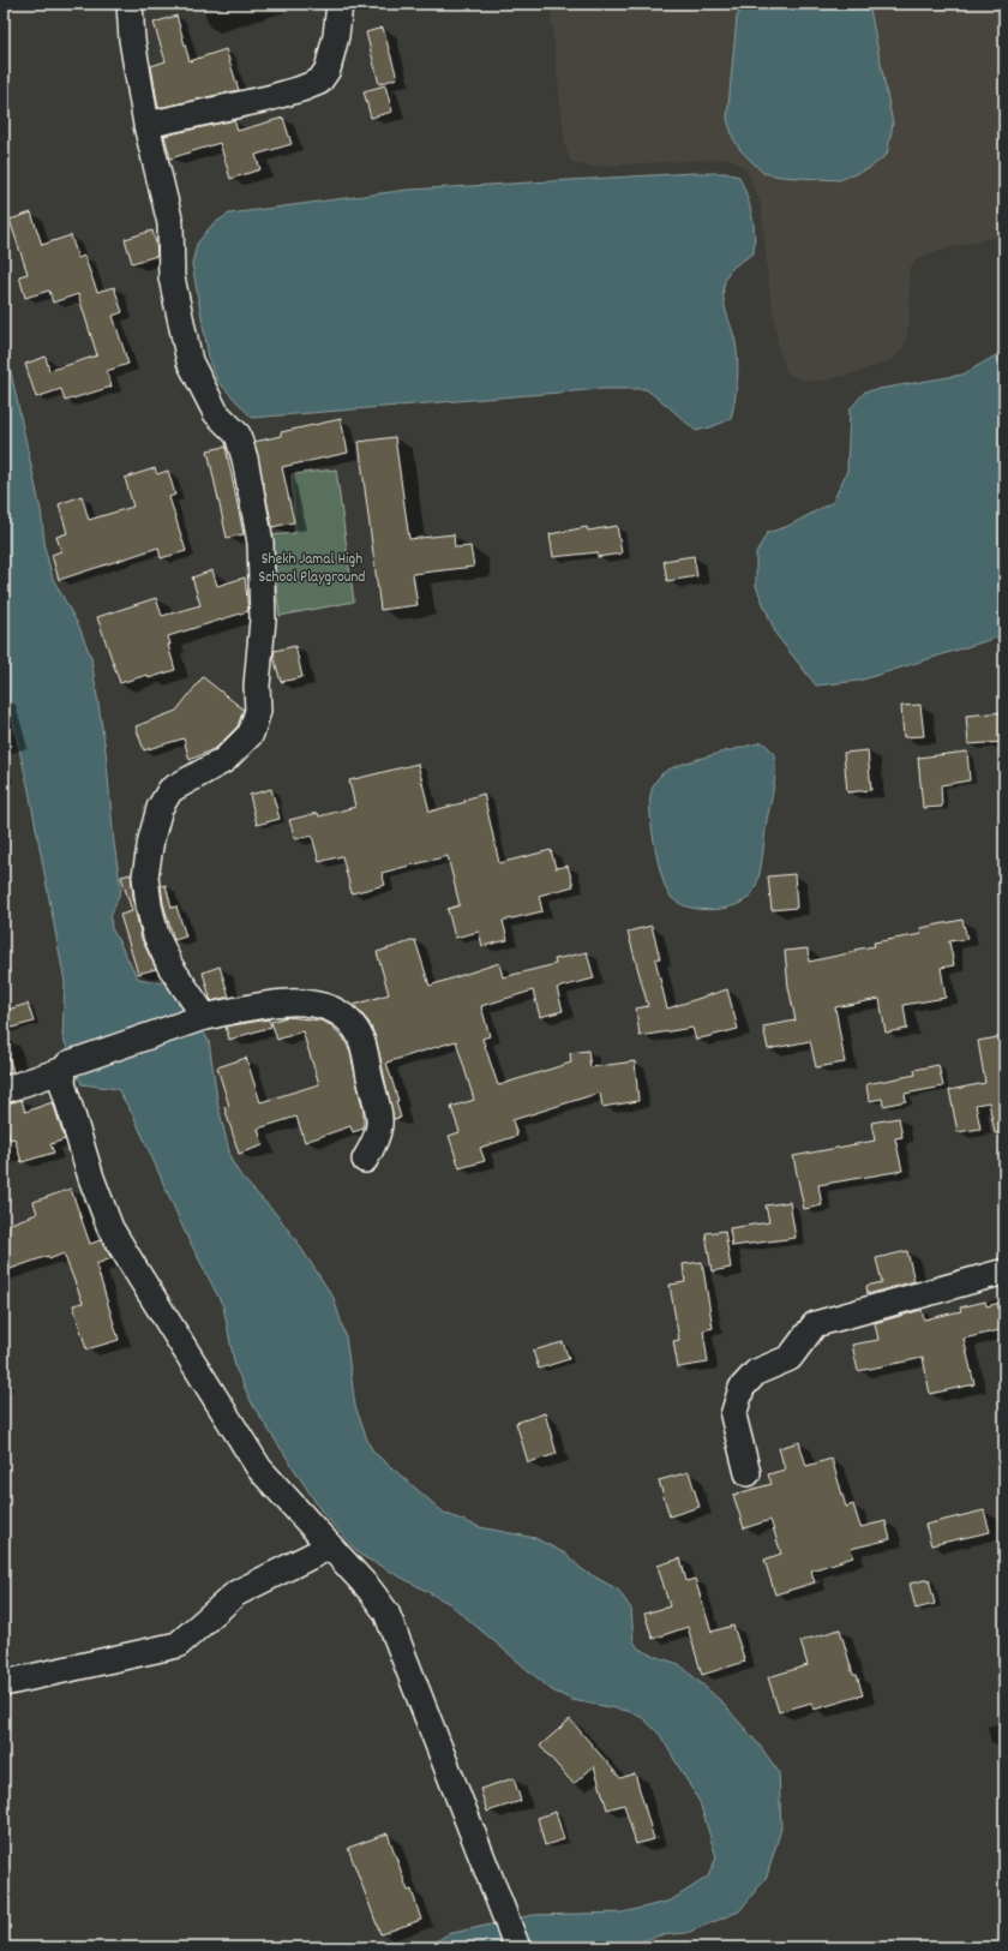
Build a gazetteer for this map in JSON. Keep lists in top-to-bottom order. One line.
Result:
{"parks":["Shekh Jamal High School Playground"]}
